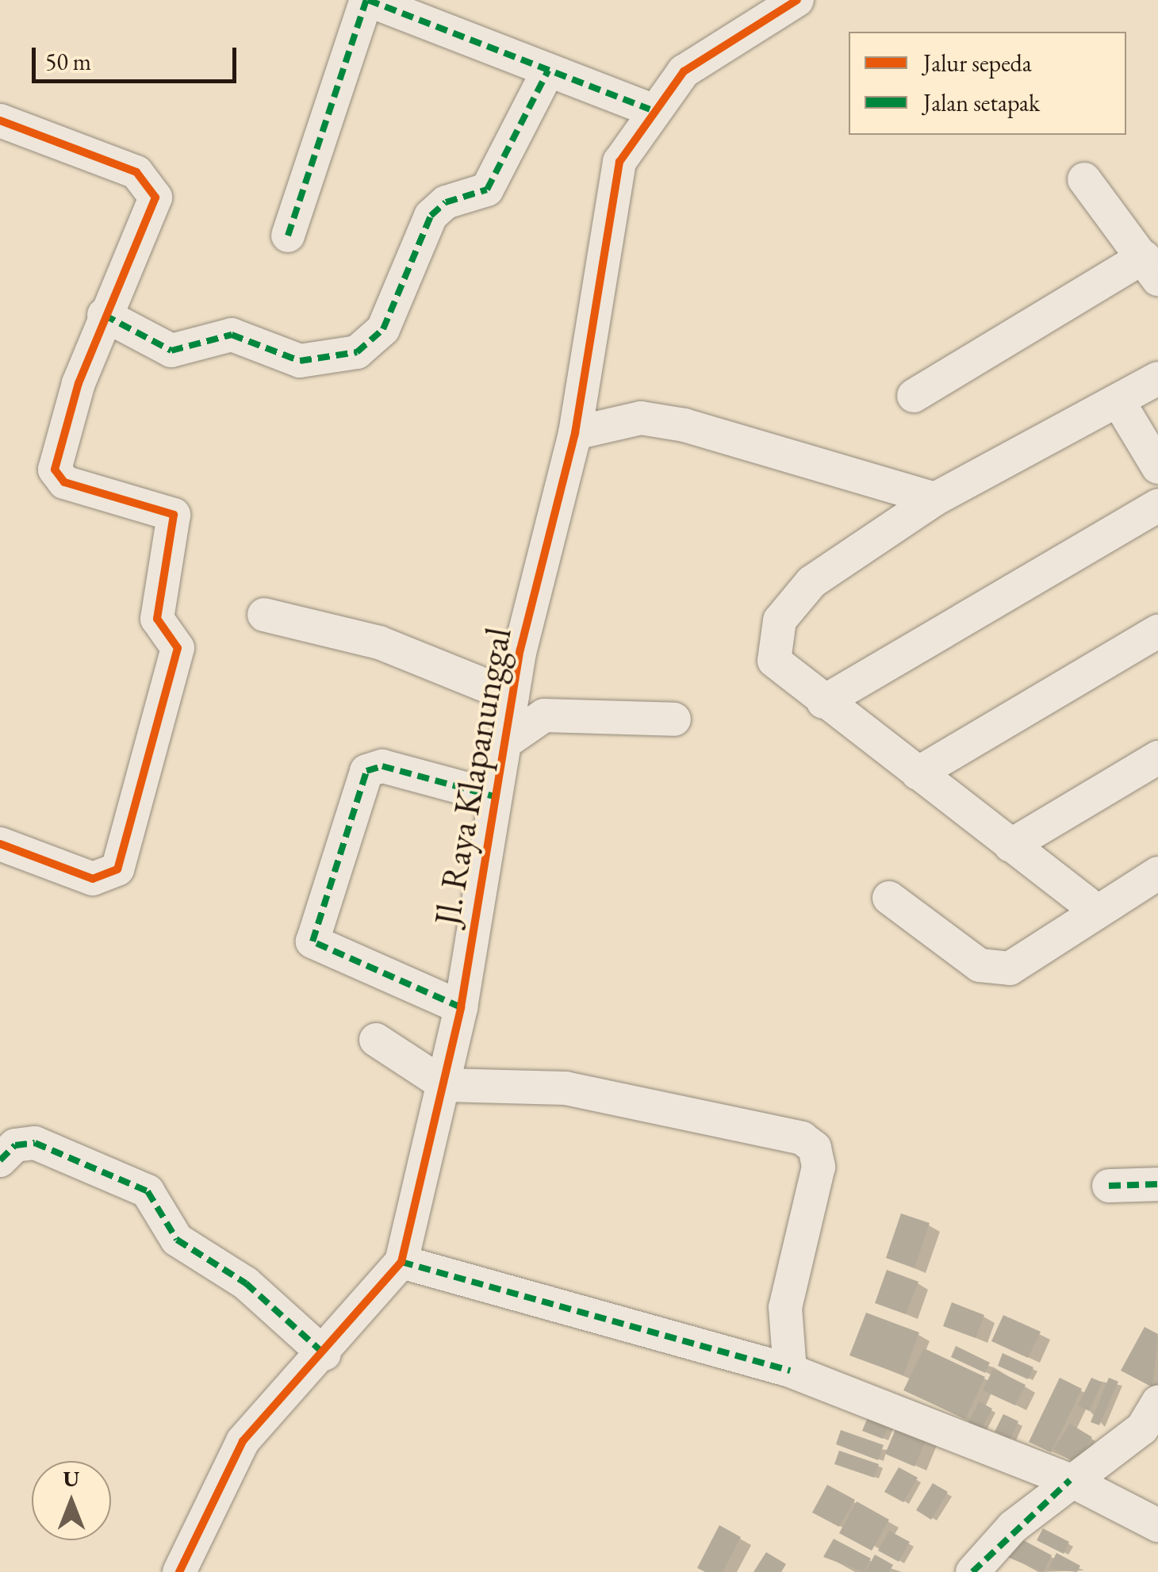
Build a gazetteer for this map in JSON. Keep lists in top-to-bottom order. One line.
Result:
{"streets":{"street":["Jl. Raya Klapanunggal"]},"legend":["Jalur sepeda","Jalan setapak"],"scale_bar":"50 m","north":"top"}
